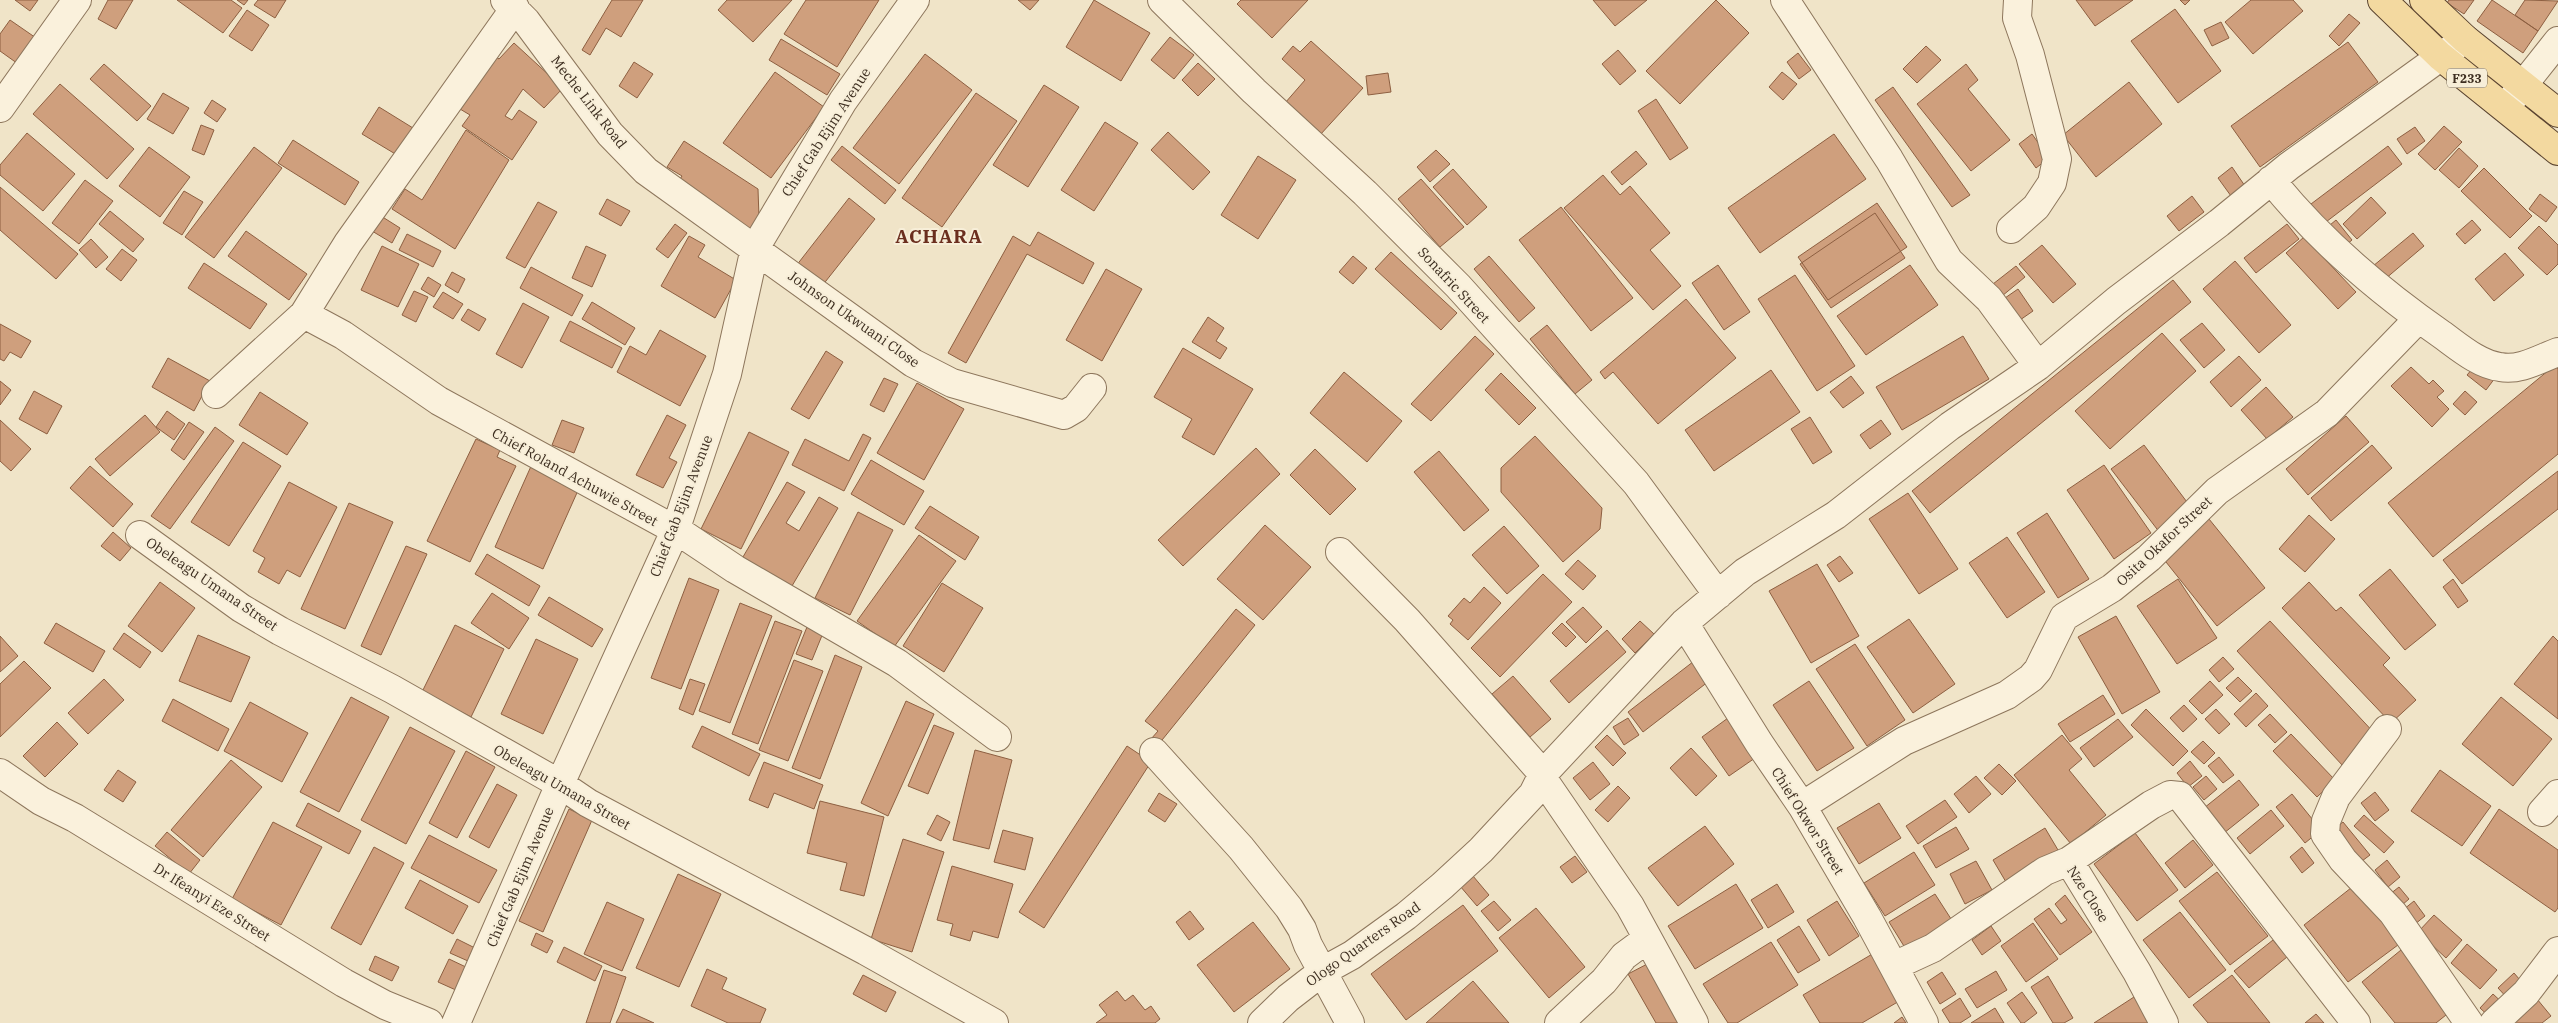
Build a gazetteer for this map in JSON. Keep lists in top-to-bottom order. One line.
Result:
{"streets":{"main road":["F233"],"street":["Meche Link Road","Chief Gab Ejim Avenue","Sonafric Street","Johnson Ukwuani Close","Chief Roland Achuwie Street","Osita Okafor Street","Obeleagu Umana Street","Chief Okwor Street","Nze Close","Dr Ifeanyi Eze Street","Ologo Quarters Road"]},"crossings":[["F233","Ologo Quarters Road"],["Meche Link Road","Chief Gab Ejim Avenue"],["Meche Link Road","Johnson Ukwuani Close"],["Chief Gab Ejim Avenue","Johnson Ukwuani Close"],["Chief Gab Ejim Avenue","Chief Roland Achuwie Street"],["Chief Gab Ejim Avenue","Obeleagu Umana Street"],["Sonafric Street","Ologo Quarters Road"],["Osita Okafor Street","Chief Okwor Street"],["Chief Okwor Street","Nze Close"],["Chief Okwor Street","Ologo Quarters Road"]],"districts":["ACHARA"]}
